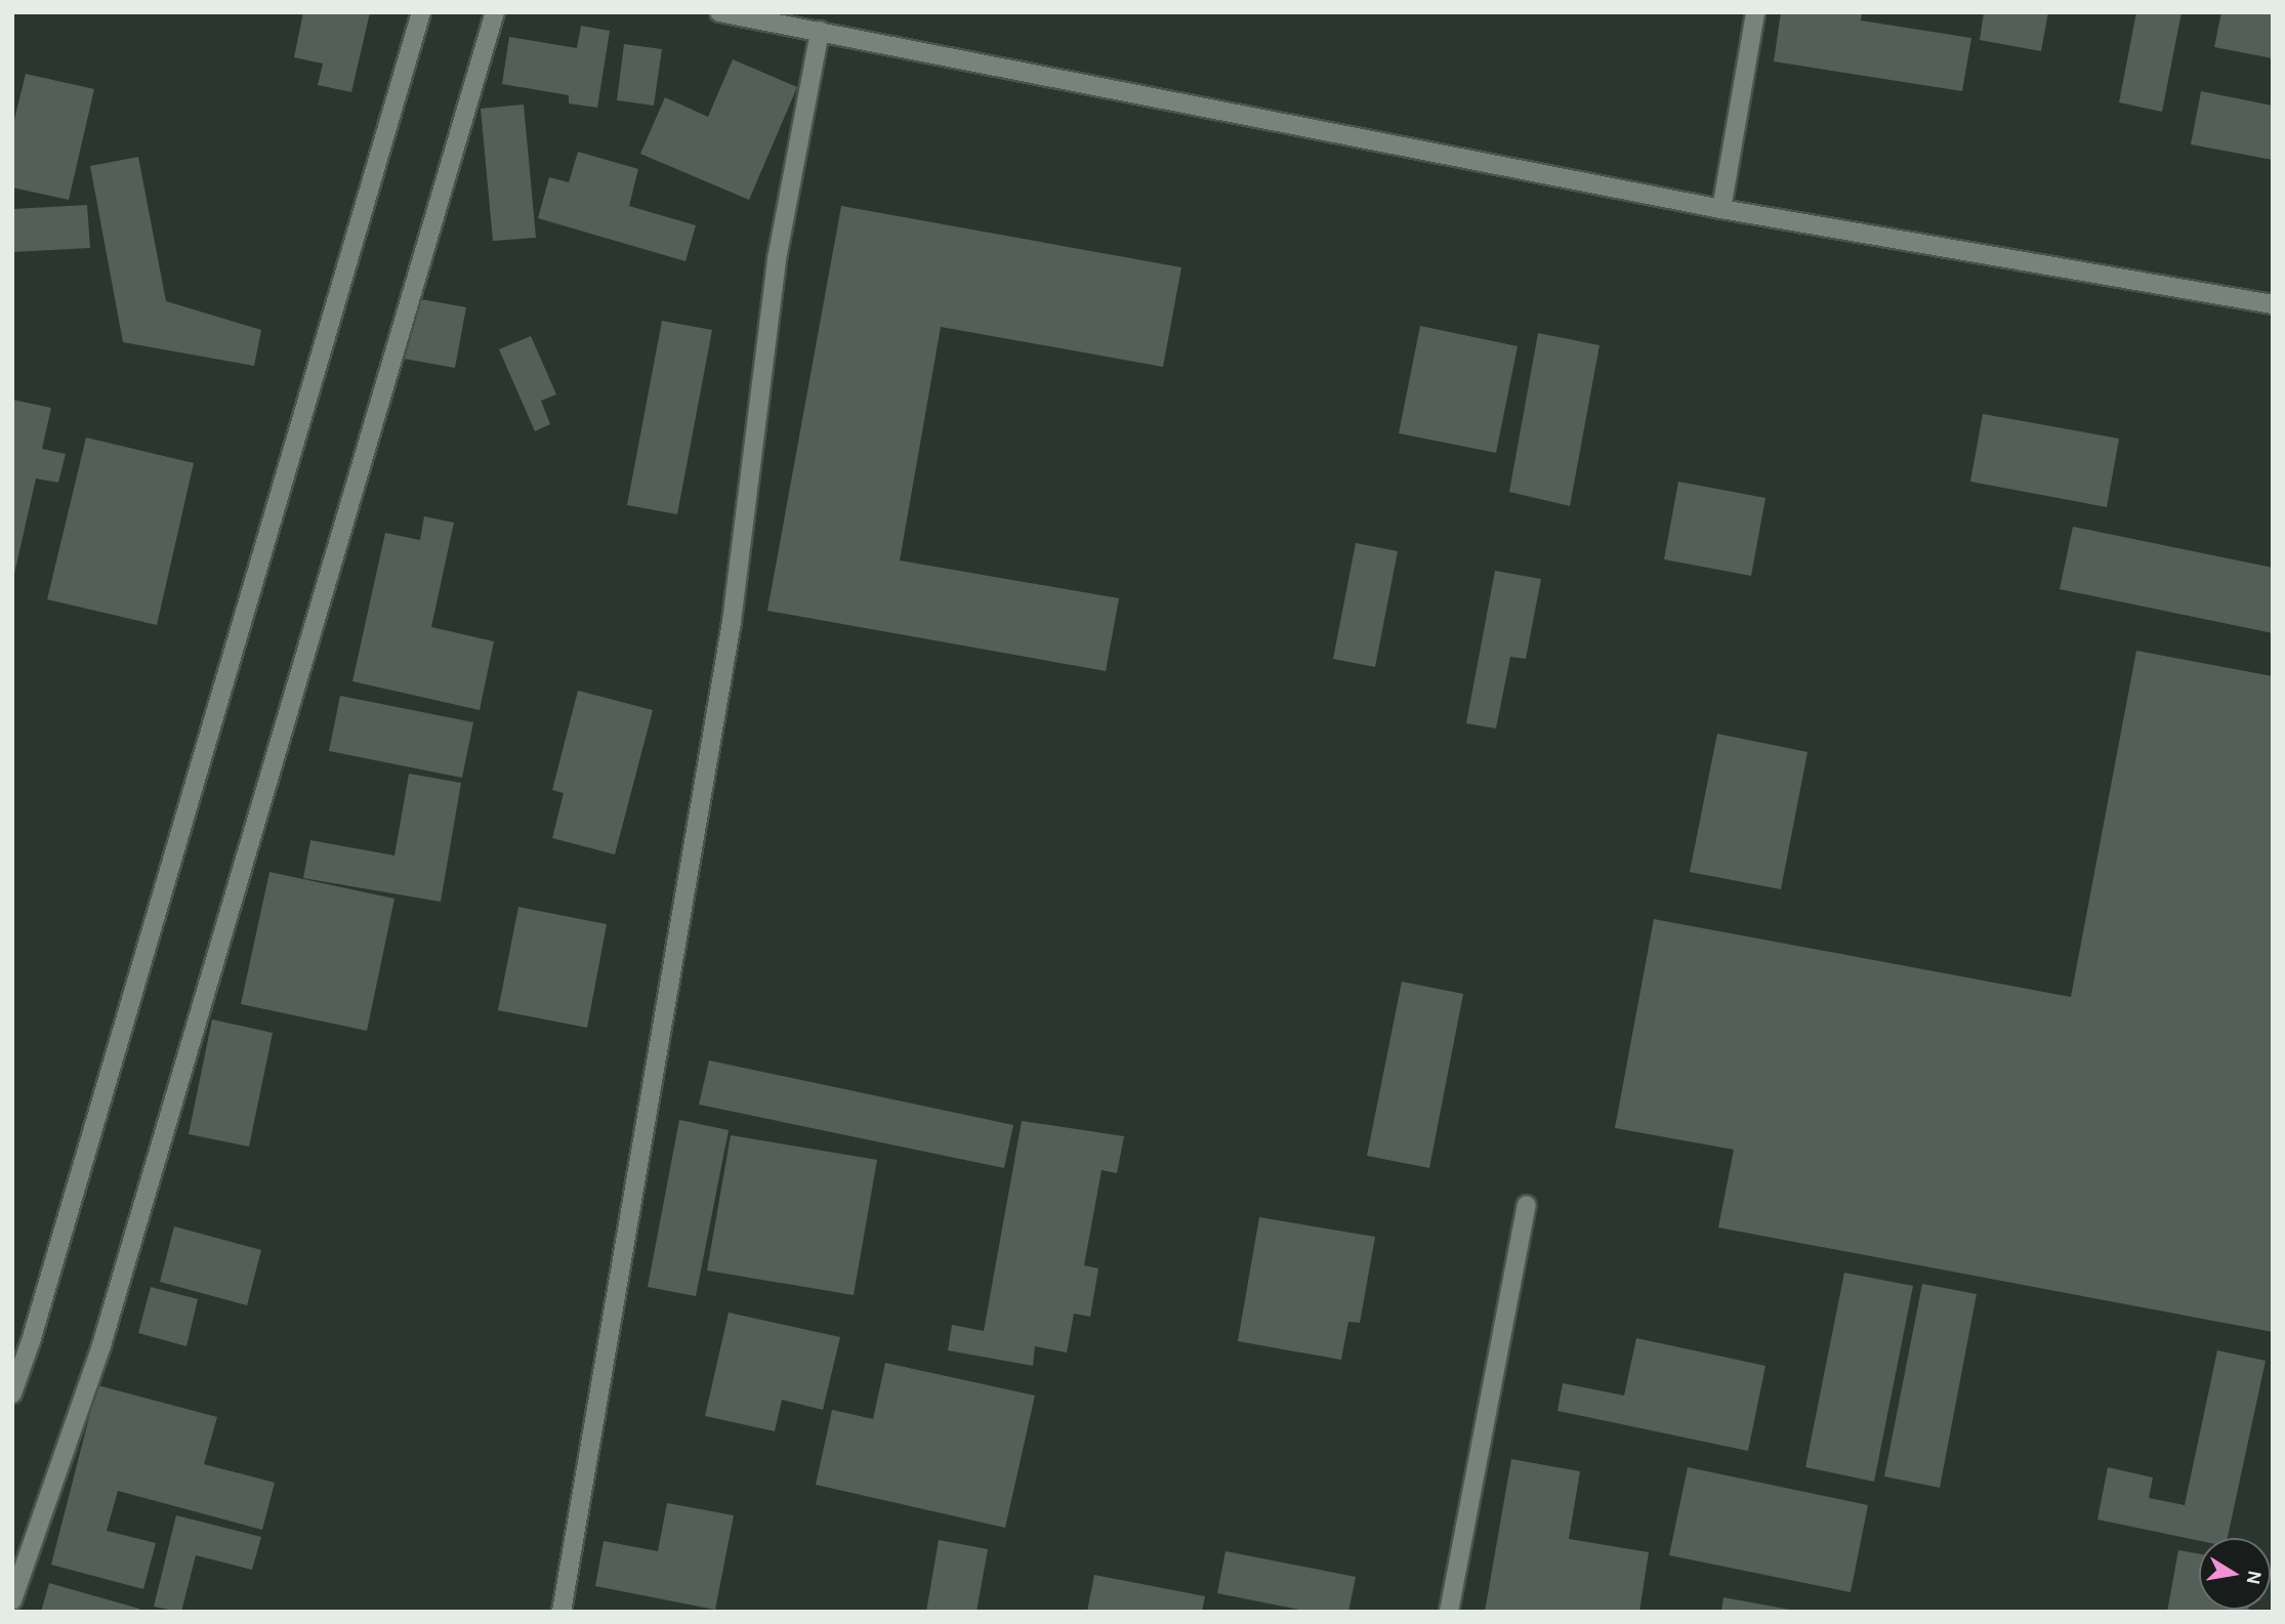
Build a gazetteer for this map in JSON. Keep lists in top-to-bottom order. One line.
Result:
{"north":"right"}
